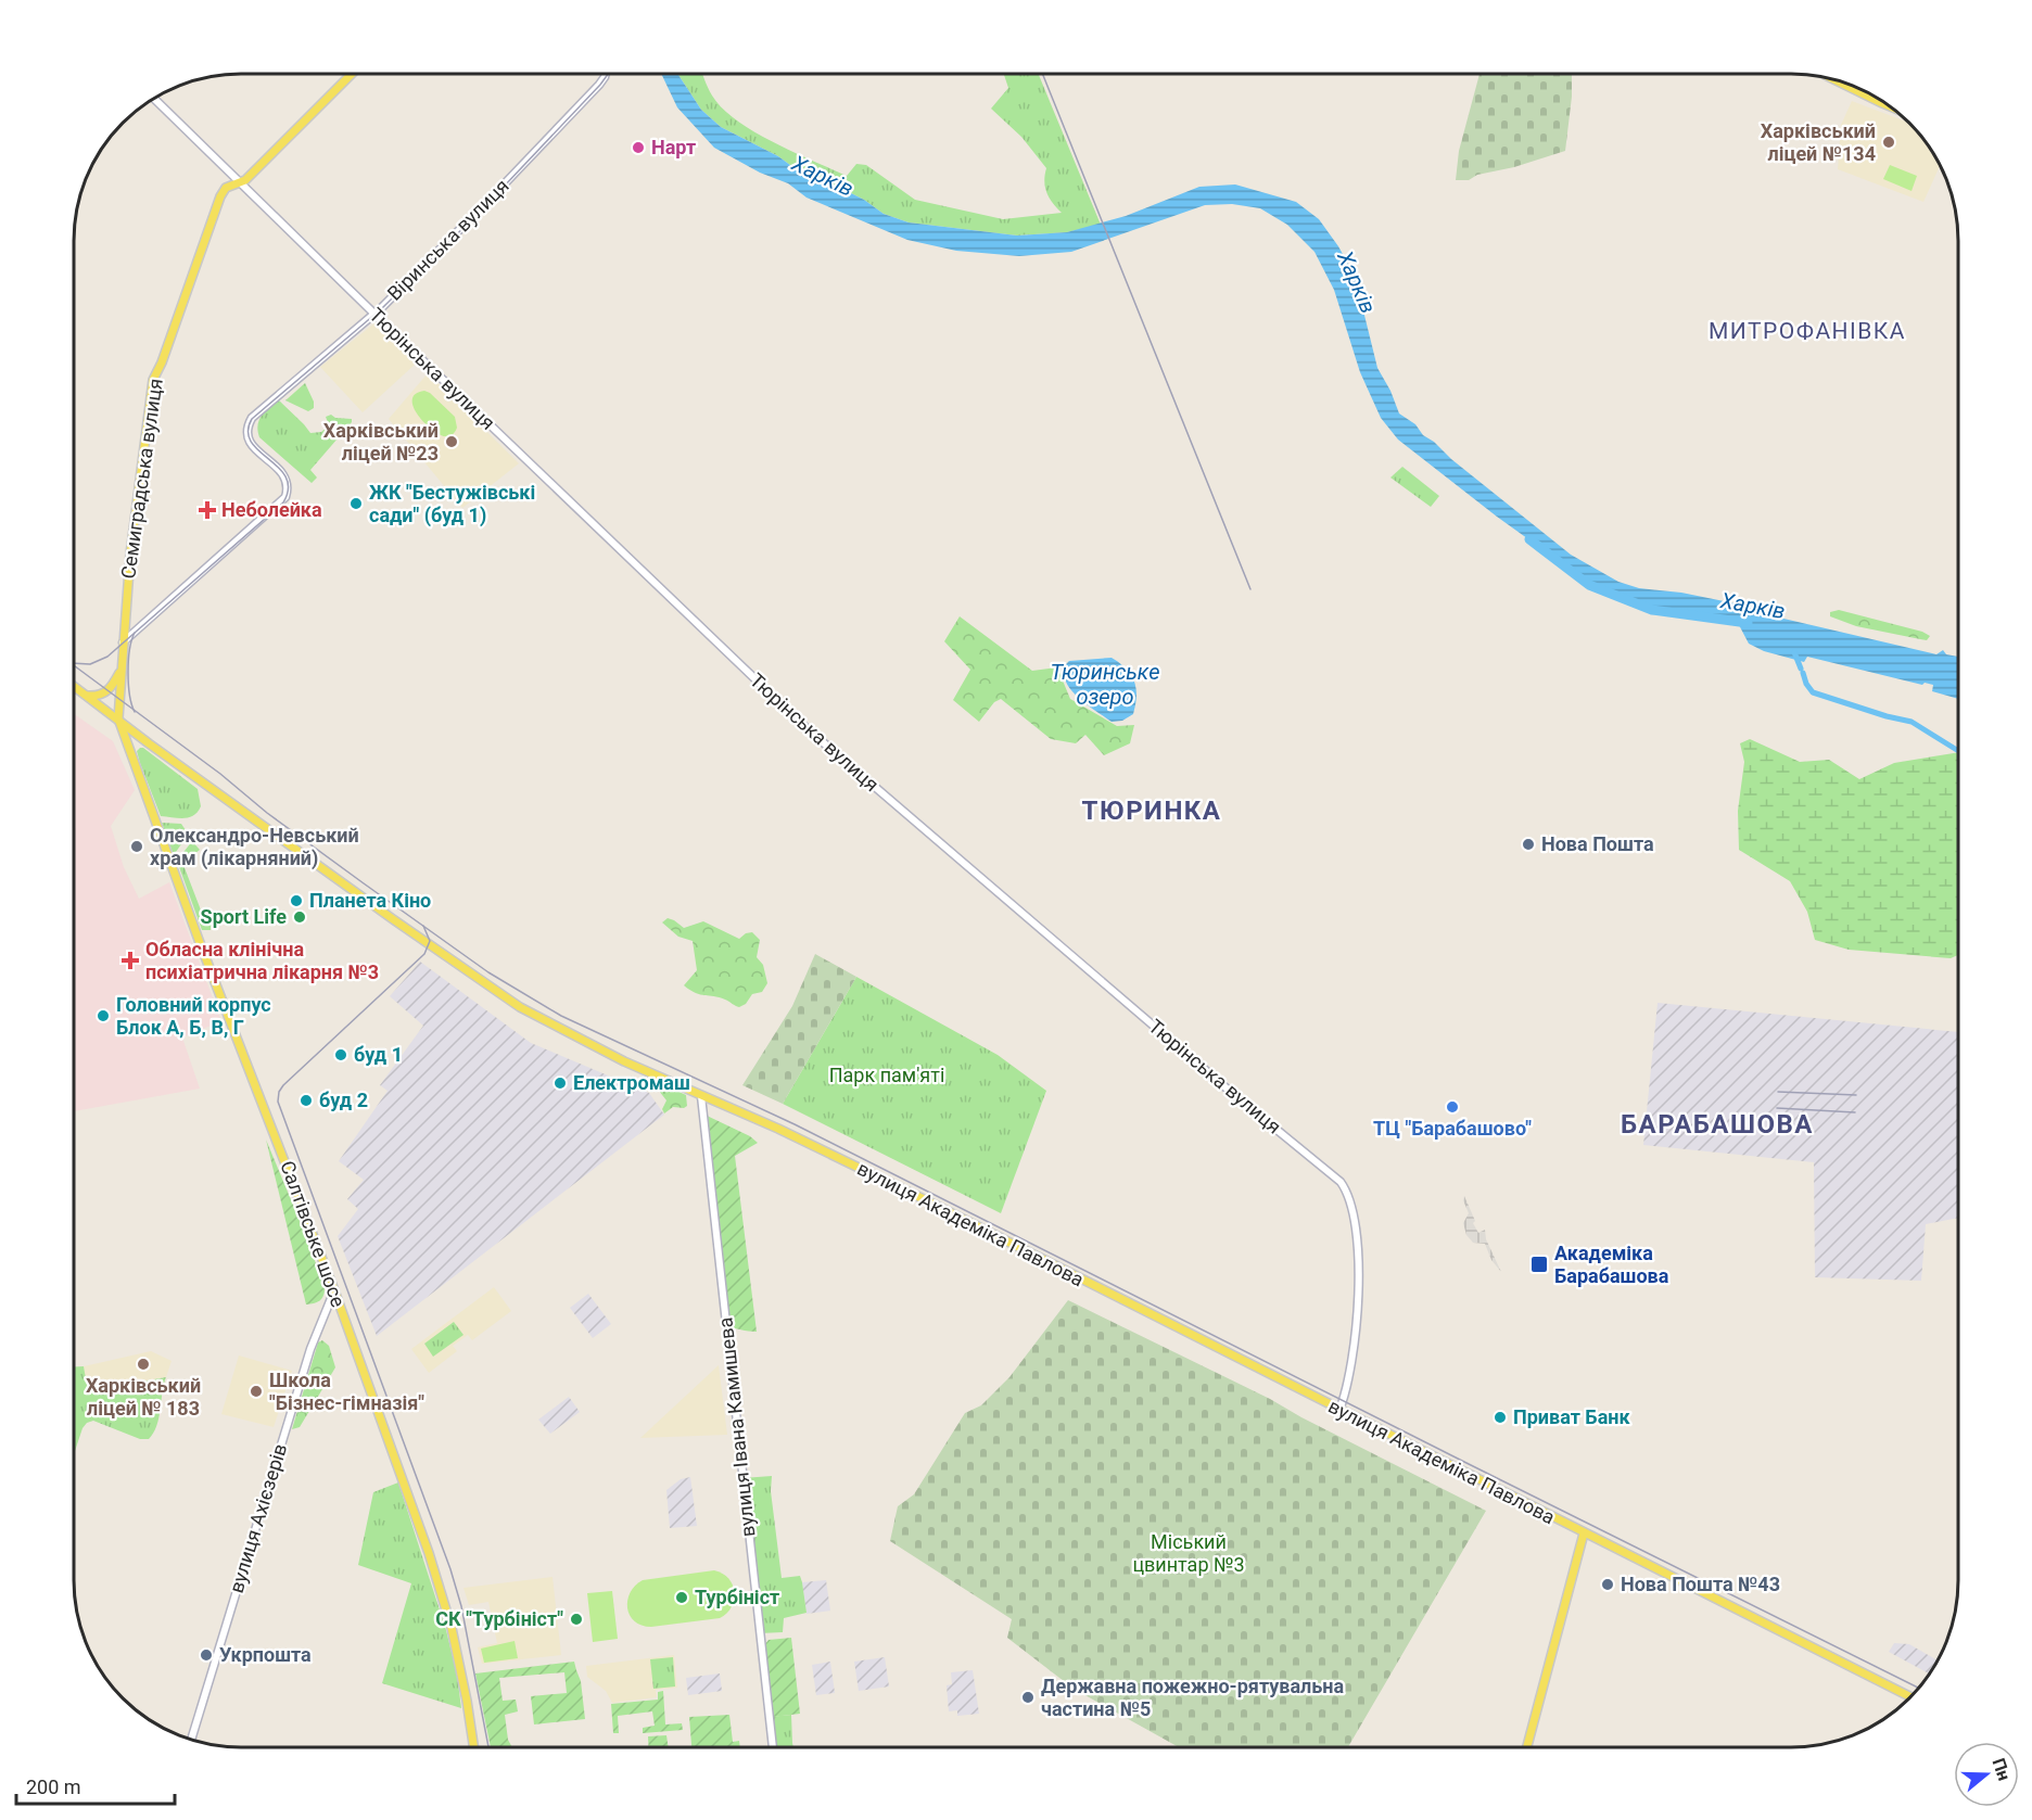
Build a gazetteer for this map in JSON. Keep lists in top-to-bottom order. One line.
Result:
{"streets":{"main road":["Віринська вулиця","Тюрінська вулиця","Семиградська вулиця","вулиця Академіка Павлова","Салтівське шосе","вулиця Івана Камишева","вулиця Ахієзерів"]},"crossings":[["Віринська вулиця","Тюрінська вулиця"],["Віринська вулиця","Семиградська вулиця"],["Тюрінська вулиця","Семиградська вулиця"],["Тюрінська вулиця","вулиця Академіка Павлова"],["Семиградська вулиця","вулиця Академіка Павлова"],["Семиградська вулиця","Салтівське шосе"],["вулиця Академіка Павлова","Салтівське шосе"],["вулиця Академіка Павлова","вулиця Івана Камишева"],["Салтівське шосе","вулиця Ахієзерів"]],"districts":["МИТРОФАНІВКА","ТЮРИНКА","БАРАБАШОВА"],"water":["Харків","Тюринське озеро"],"parks":["Парк пам'яті","Міський цвинтар №3"],"places":{"other":["Харківський ліцей №134","Нарт","Харківський ліцей №23","ЖК \"Бестужівські сади\" (буд 1)","Нова Пошта","Олександро-Невський храм (лікарняний)","Планета Кіно","Sport Life","Головний корпус Блок А, Б, В, Г","буд 1","Електромаш","буд 2","ТЦ \"Барабашово\"","Харківський ліцей № 183","Школа \"Бізнес-гімназія\"","Приват Банк","Нова Пошта №43","Турбініст","СК \"Турбініст\"","Укрпошта","Державна пожежно-рятувальна частина №5"],"health":["Неболейка","Обласна клінічна психіатрична лікарня №3"],"transit":["Академіка Барабашова"]},"scale_bar":"200 m","north":"right"}
